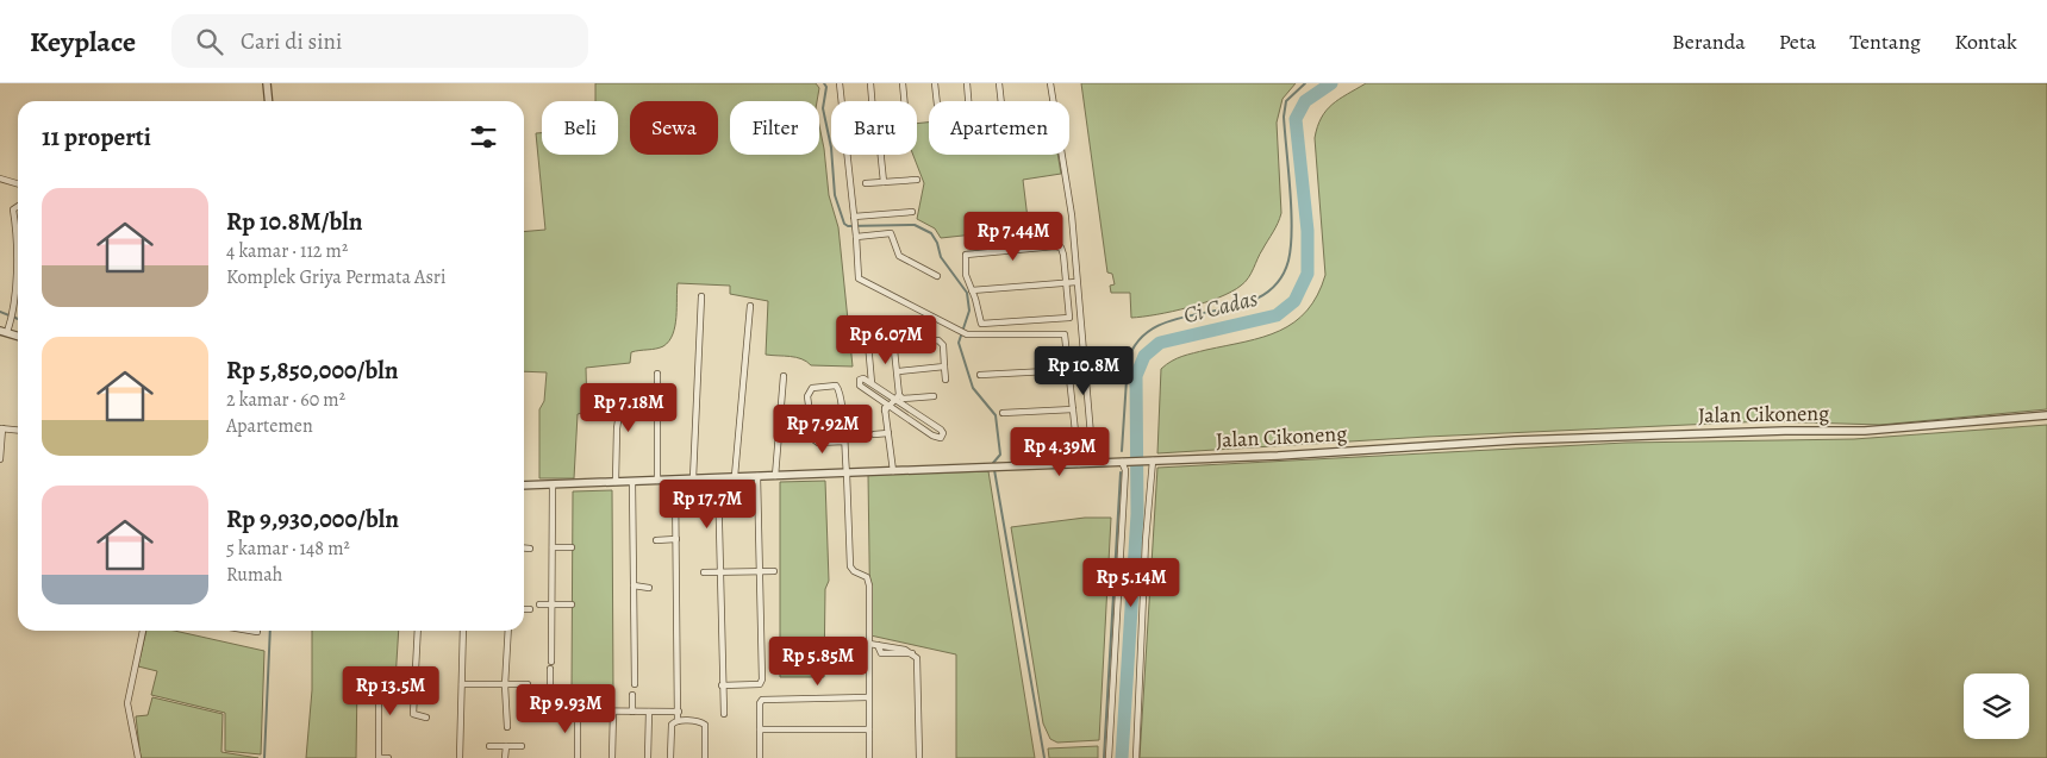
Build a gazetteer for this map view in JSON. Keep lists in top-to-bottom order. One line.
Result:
{"streets":{"street":["Jalan Cikoneng"]},"water":["Ci Cadas"],"page":{"header":"Keyplace","search":"Cari di sini","nav":["Beranda","Peta","Tentang","Kontak"],"chip":["Beli","Sewa","Filter","Baru","Apartemen"],"heading":"11 properti","list":[{"name":"Rp 10.8M/bln","note":"4 kamar · 112 m² · Komplek Griya Permata Asri"},{"name":"Rp 5,850,000/bln","note":"2 kamar · 60 m² · Apartemen"},{"name":"Rp 9,930,000/bln","note":"5 kamar · 148 m² · Rumah"}],"price":["Rp 7.44M","Rp 6.07M","Rp 10.8M","Rp 7.18M","Rp 7.92M","Rp 4.39M","Rp 17.7M","Rp 5.14M","Rp 5.85M","Rp 13.5M","Rp 9.93M"]}}
